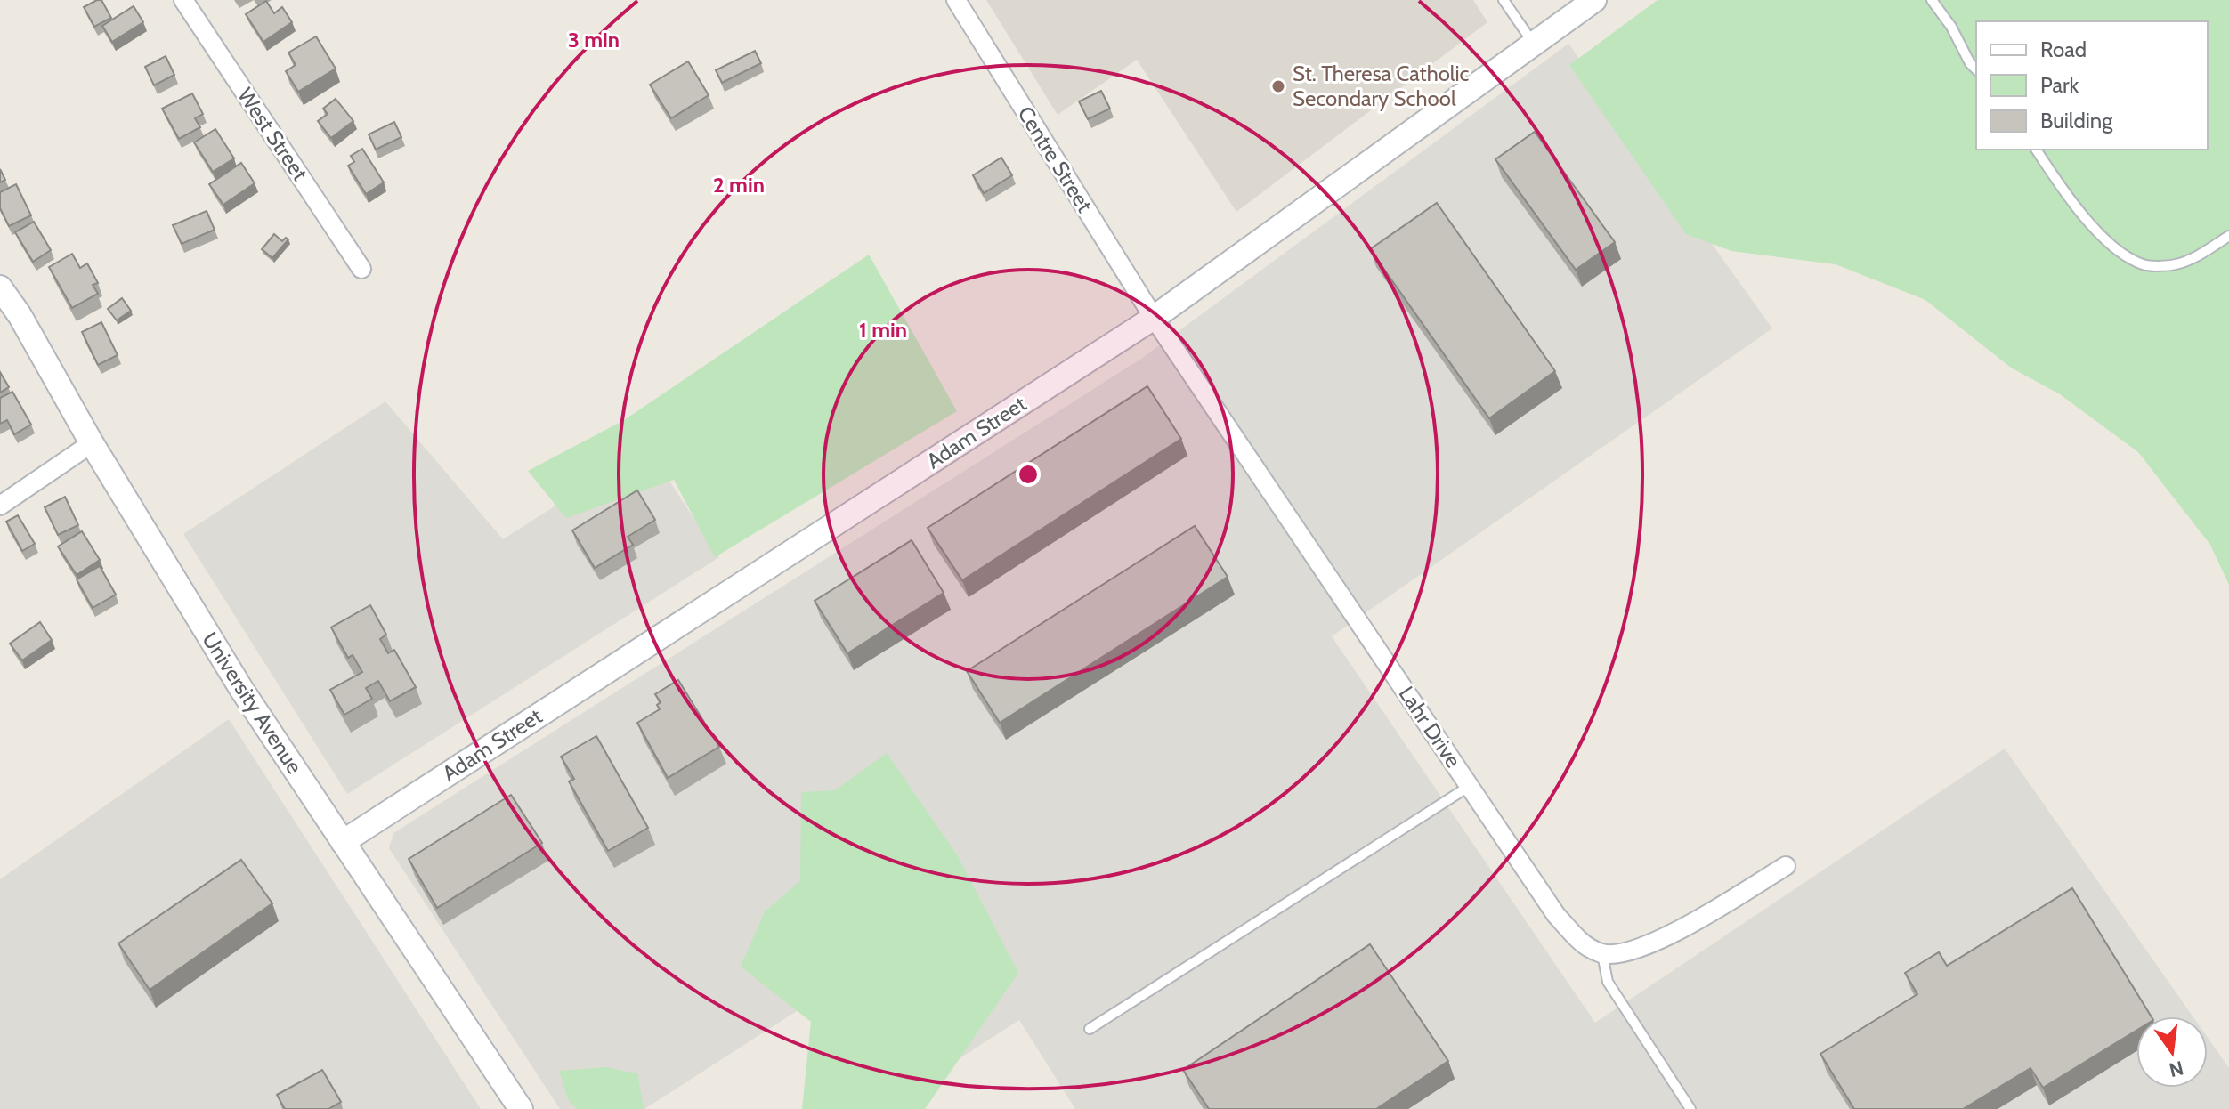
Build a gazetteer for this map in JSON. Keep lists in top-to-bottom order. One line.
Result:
{"streets":{"street":["West Street","Centre Street","Adam Street","University Avenue","Lahr Drive"]},"crossings":[["Centre Street","Adam Street"],["Centre Street","Lahr Drive"],["Adam Street","University Avenue"],["Adam Street","Lahr Drive"]],"places":["St. Theresa Catholic Secondary School"],"legend":["Road","Park","Building"],"north":"bottom","rings":["3 min","2 min","1 min"]}
